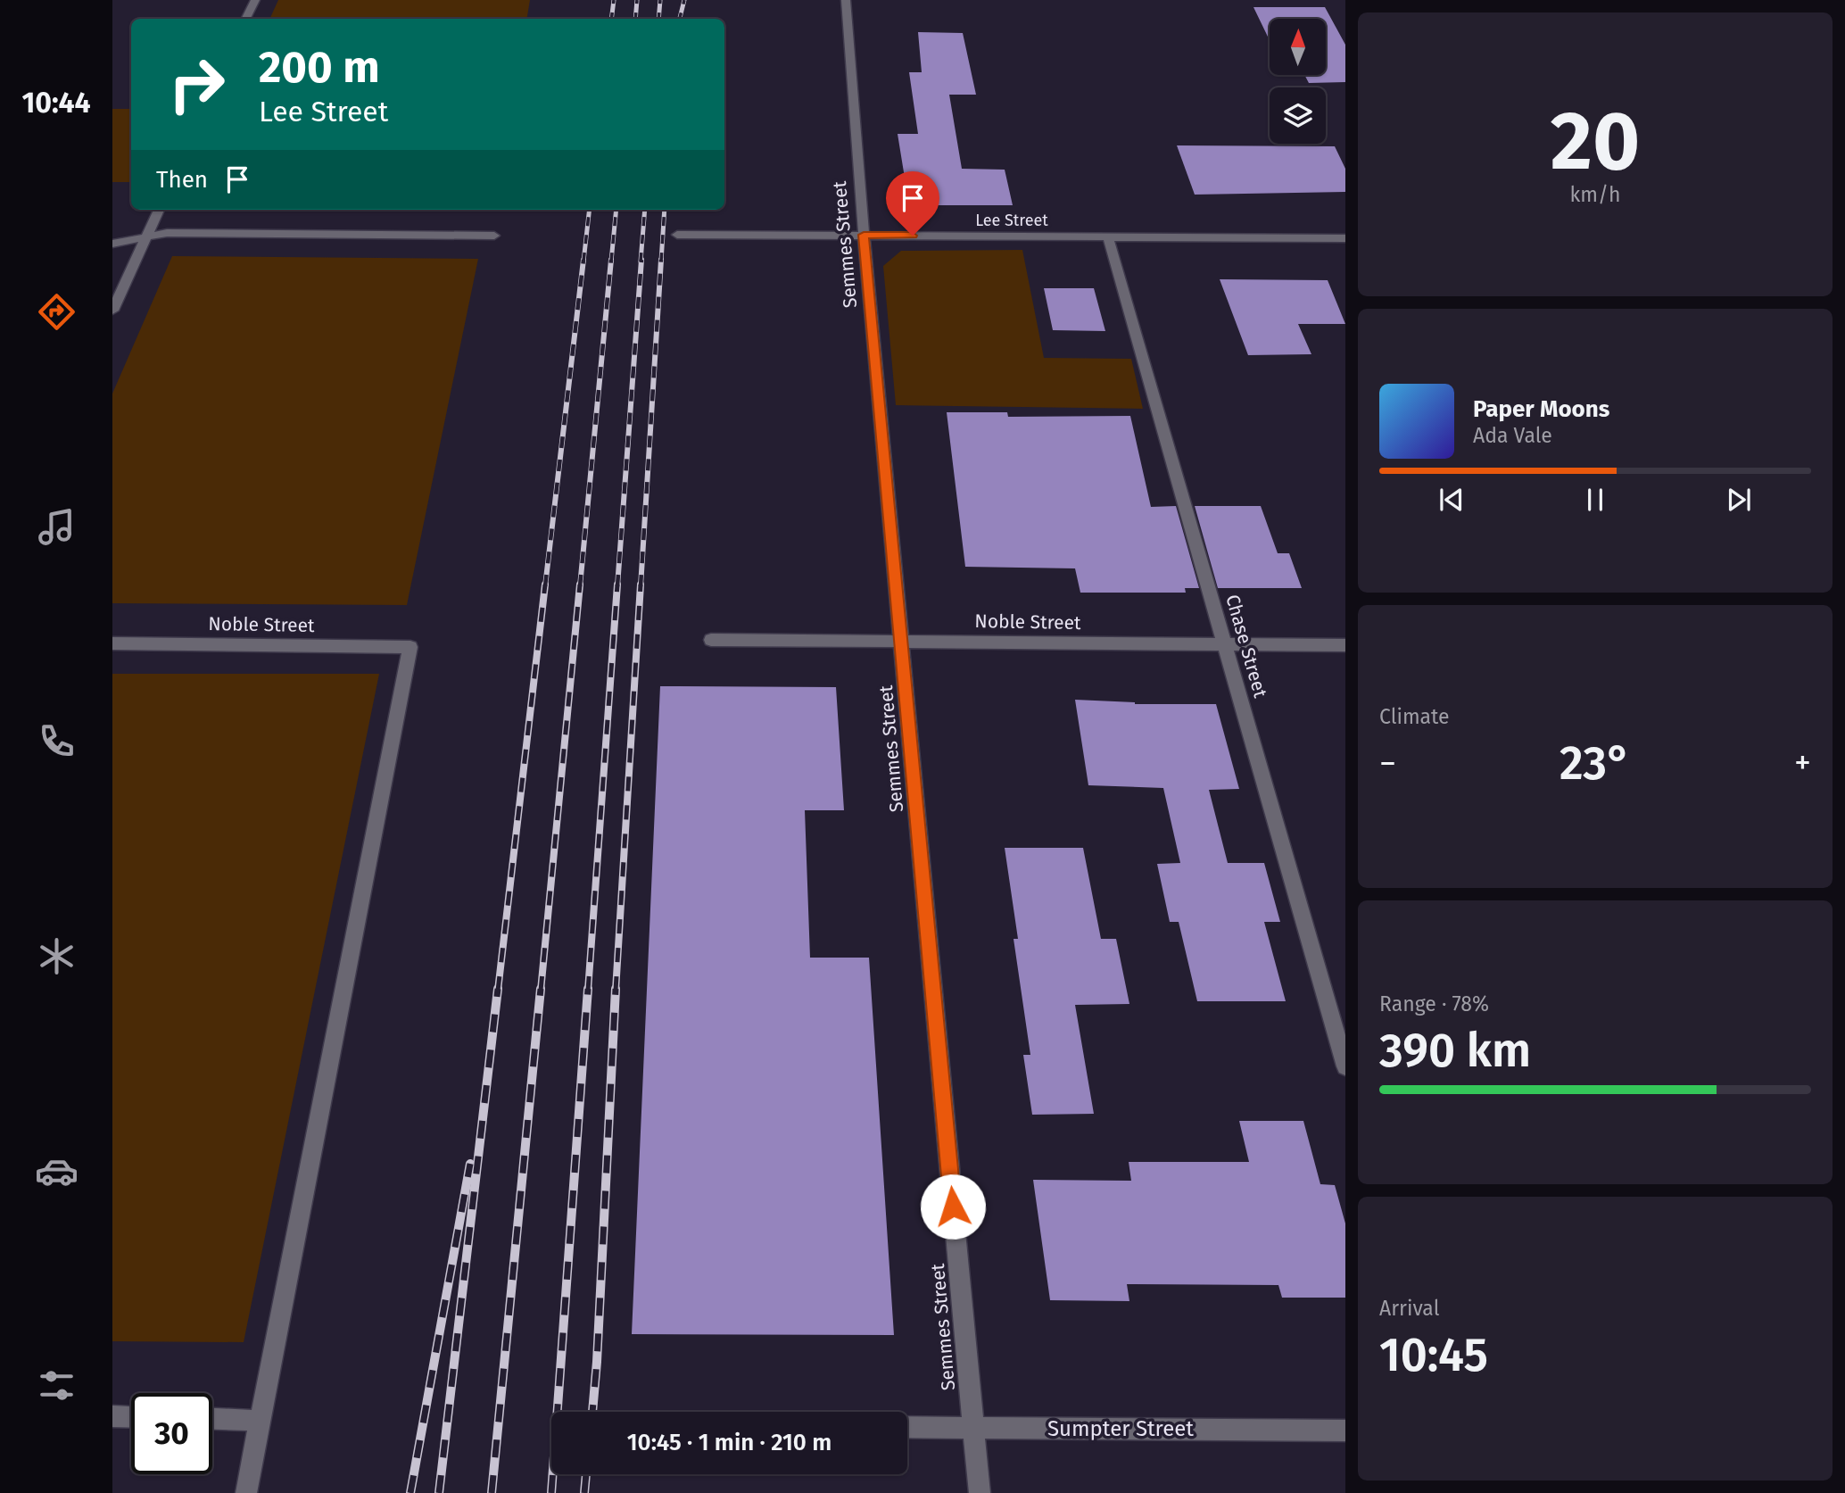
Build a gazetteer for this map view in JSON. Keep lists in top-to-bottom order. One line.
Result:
{"streets":{"street":["Lee Street","Semmes Street","Noble Street","Chase Street","Sumpter Street"]},"crossings":[["Lee Street","Semmes Street"],["Lee Street","Chase Street"],["Semmes Street","Noble Street"],["Semmes Street","Sumpter Street"],["Noble Street","Chase Street"]],"north":"top","page":{"tabs":"10:44","tile":[["20","km/h"],"Climate",["Range · 78%","390 km"],["Arrival","10:45"]],"turn":["200 m","Lee Street"],"then":"Then","song":["Paper Moons","Ada Vale"],"heat":["−","23°","+"],"limit":"30","trip":"10:45 · 1 min · 210 m"}}
